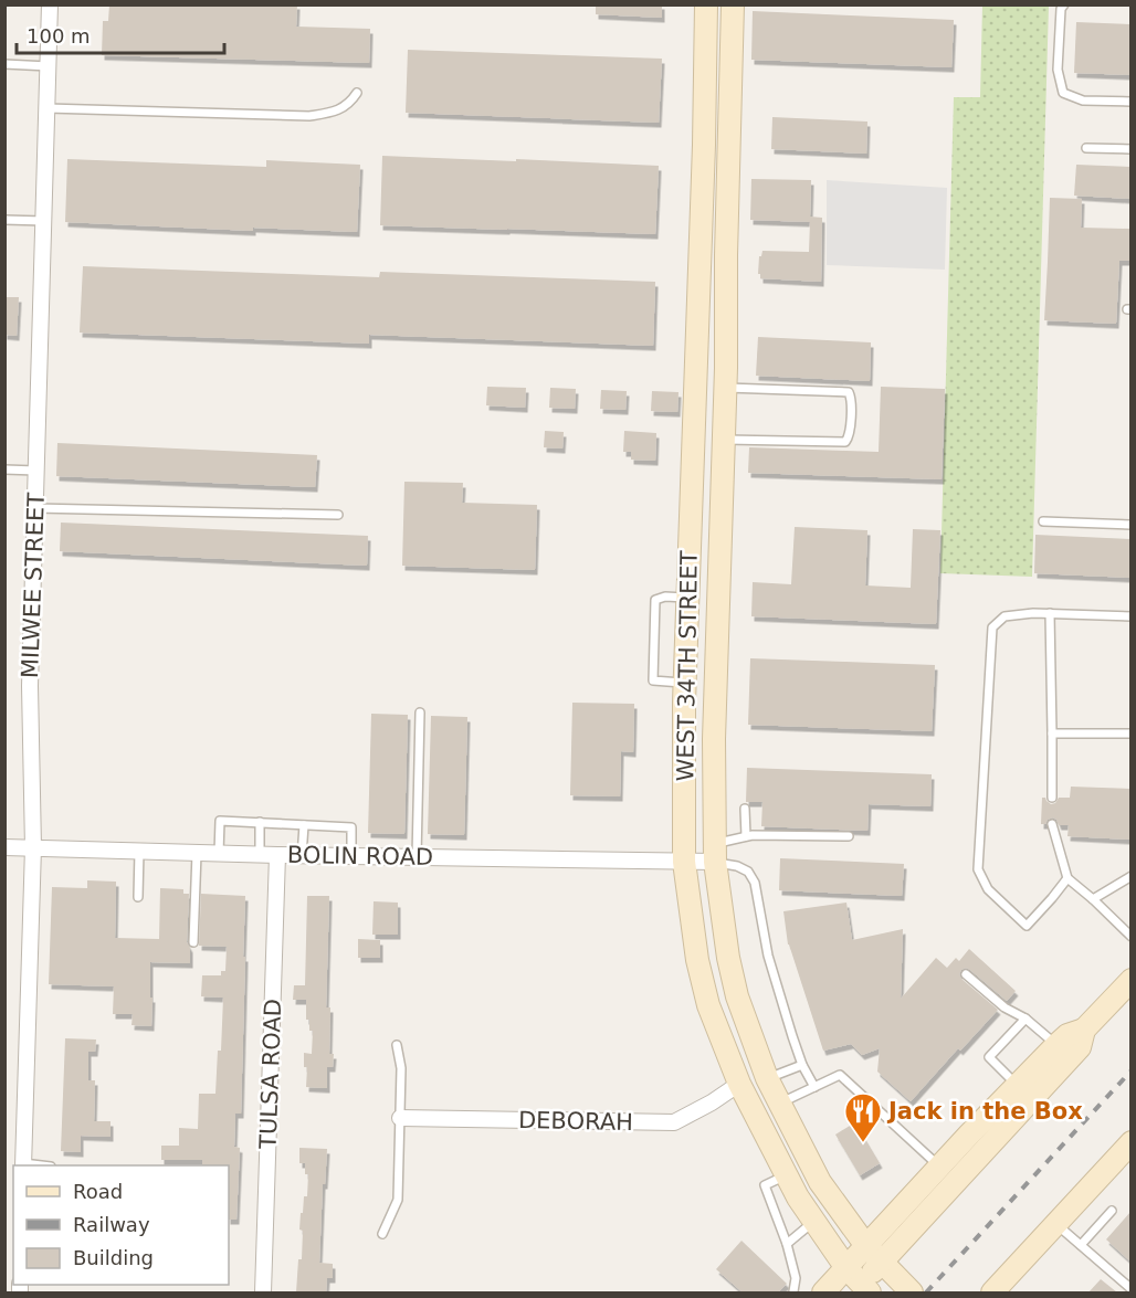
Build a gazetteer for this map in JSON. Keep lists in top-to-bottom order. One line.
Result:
{"streets":{"main road":["WEST 34TH STREET"],"street":["MILWEE STREET","BOLIN ROAD","TULSA ROAD","DEBORAH"]},"crossings":[["MILWEE STREET","BOLIN ROAD"],["WEST 34TH STREET","BOLIN ROAD"],["WEST 34TH STREET","DEBORAH"],["BOLIN ROAD","TULSA ROAD"]],"places":{"restaurant":["Jack in the Box"]},"legend":["Road","Railway","Building"],"scale_bar":"100 m"}
